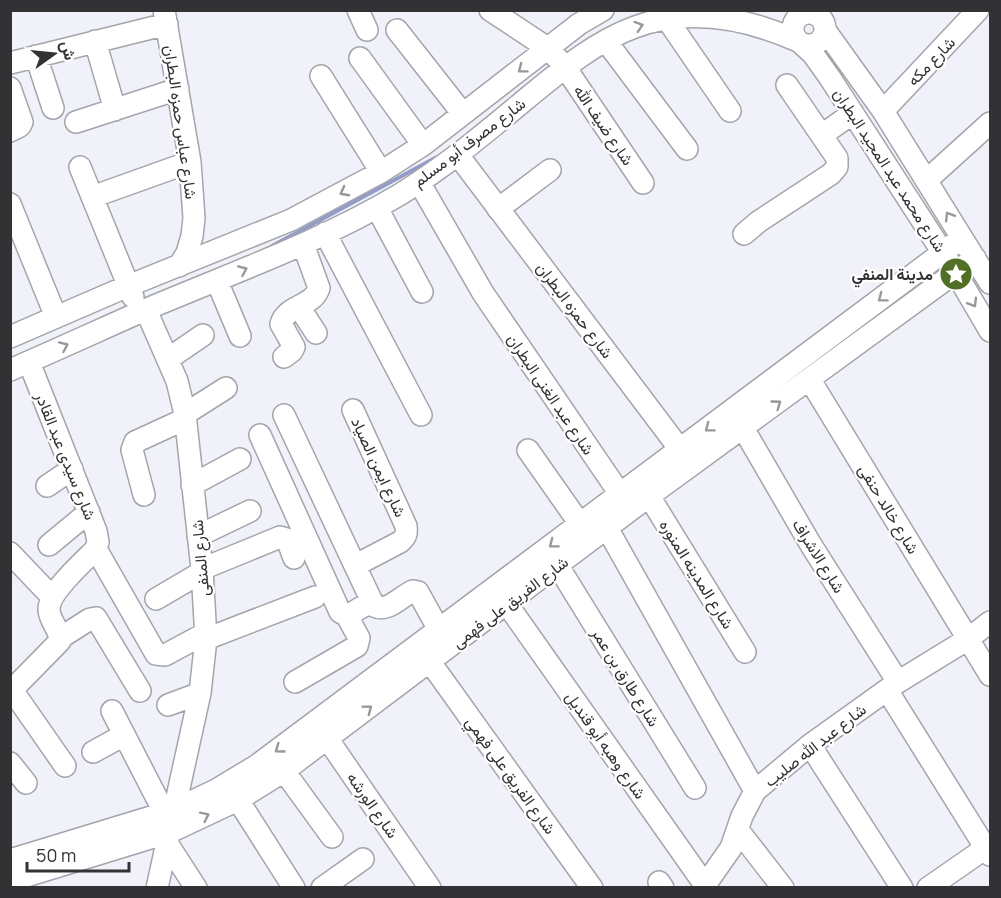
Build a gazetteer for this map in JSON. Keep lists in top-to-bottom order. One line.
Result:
{"streets":{"street":["شارع مكه","شارع عباس حمزه البطران","شارع ضيف الله","شارع مصرف أبو مسلم","شارع محمد عبد المجيد البطران","شارع حمزه البطران","شارع عبد الغنى البطران","شارع سيدى عبد القادر","شارع ايمن الصياد","شارع خالد حنفى","شارع الاشراف","شارع المنفى","شارع المدينه المنوره","شارع الفريق على فهمى","شارع طارق بن عمر","شارع وهبه أبو قنديل","شارع عبد الله صليب","شارع الفريق على فهمي","شارع الورشه"]},"crossings":[["شارع مكه","شارع محمد عبد المجيد البطران"],["شارع عباس حمزه البطران","شارع مصرف أبو مسلم"],["شارع ضيف الله","شارع مصرف أبو مسلم"],["شارع مصرف أبو مسلم","شارع محمد عبد المجيد البطران"],["شارع مصرف أبو مسلم","شارع حمزه البطران"],["شارع مصرف أبو مسلم","شارع عبد الغنى البطران"],["شارع مصرف أبو مسلم","شارع سيدى عبد القادر"],["شارع مصرف أبو مسلم","شارع المنفى"],["شارع محمد عبد المجيد البطران","شارع الفريق على فهمى"],["شارع حمزه البطران","شارع الفريق على فهمى"],["شارع عبد الغنى البطران","شارع الفريق على فهمى"],["شارع خالد حنفى","شارع الفريق على فهمى"],["شارع خالد حنفى","شارع عبد الله صليب"],["شارع الاشراف","شارع الفريق على فهمى"],["شارع الاشراف","شارع عبد الله صليب"],["شارع المنفى","شارع الفريق على فهمى"],["شارع المدينه المنوره","شارع الفريق على فهمى"],["شارع الفريق على فهمى","شارع طارق بن عمر"],["شارع الفريق على فهمى","شارع وهبه أبو قنديل"],["شارع الفريق على فهمى","شارع الفريق على فهمي"],["شارع الفريق على فهمى","شارع الورشه"],["شارع وهبه أبو قنديل","شارع عبد الله صليب"]],"places":{"place":["مدينة المنفي"]},"scale_bar":"50 m","north":"right"}
